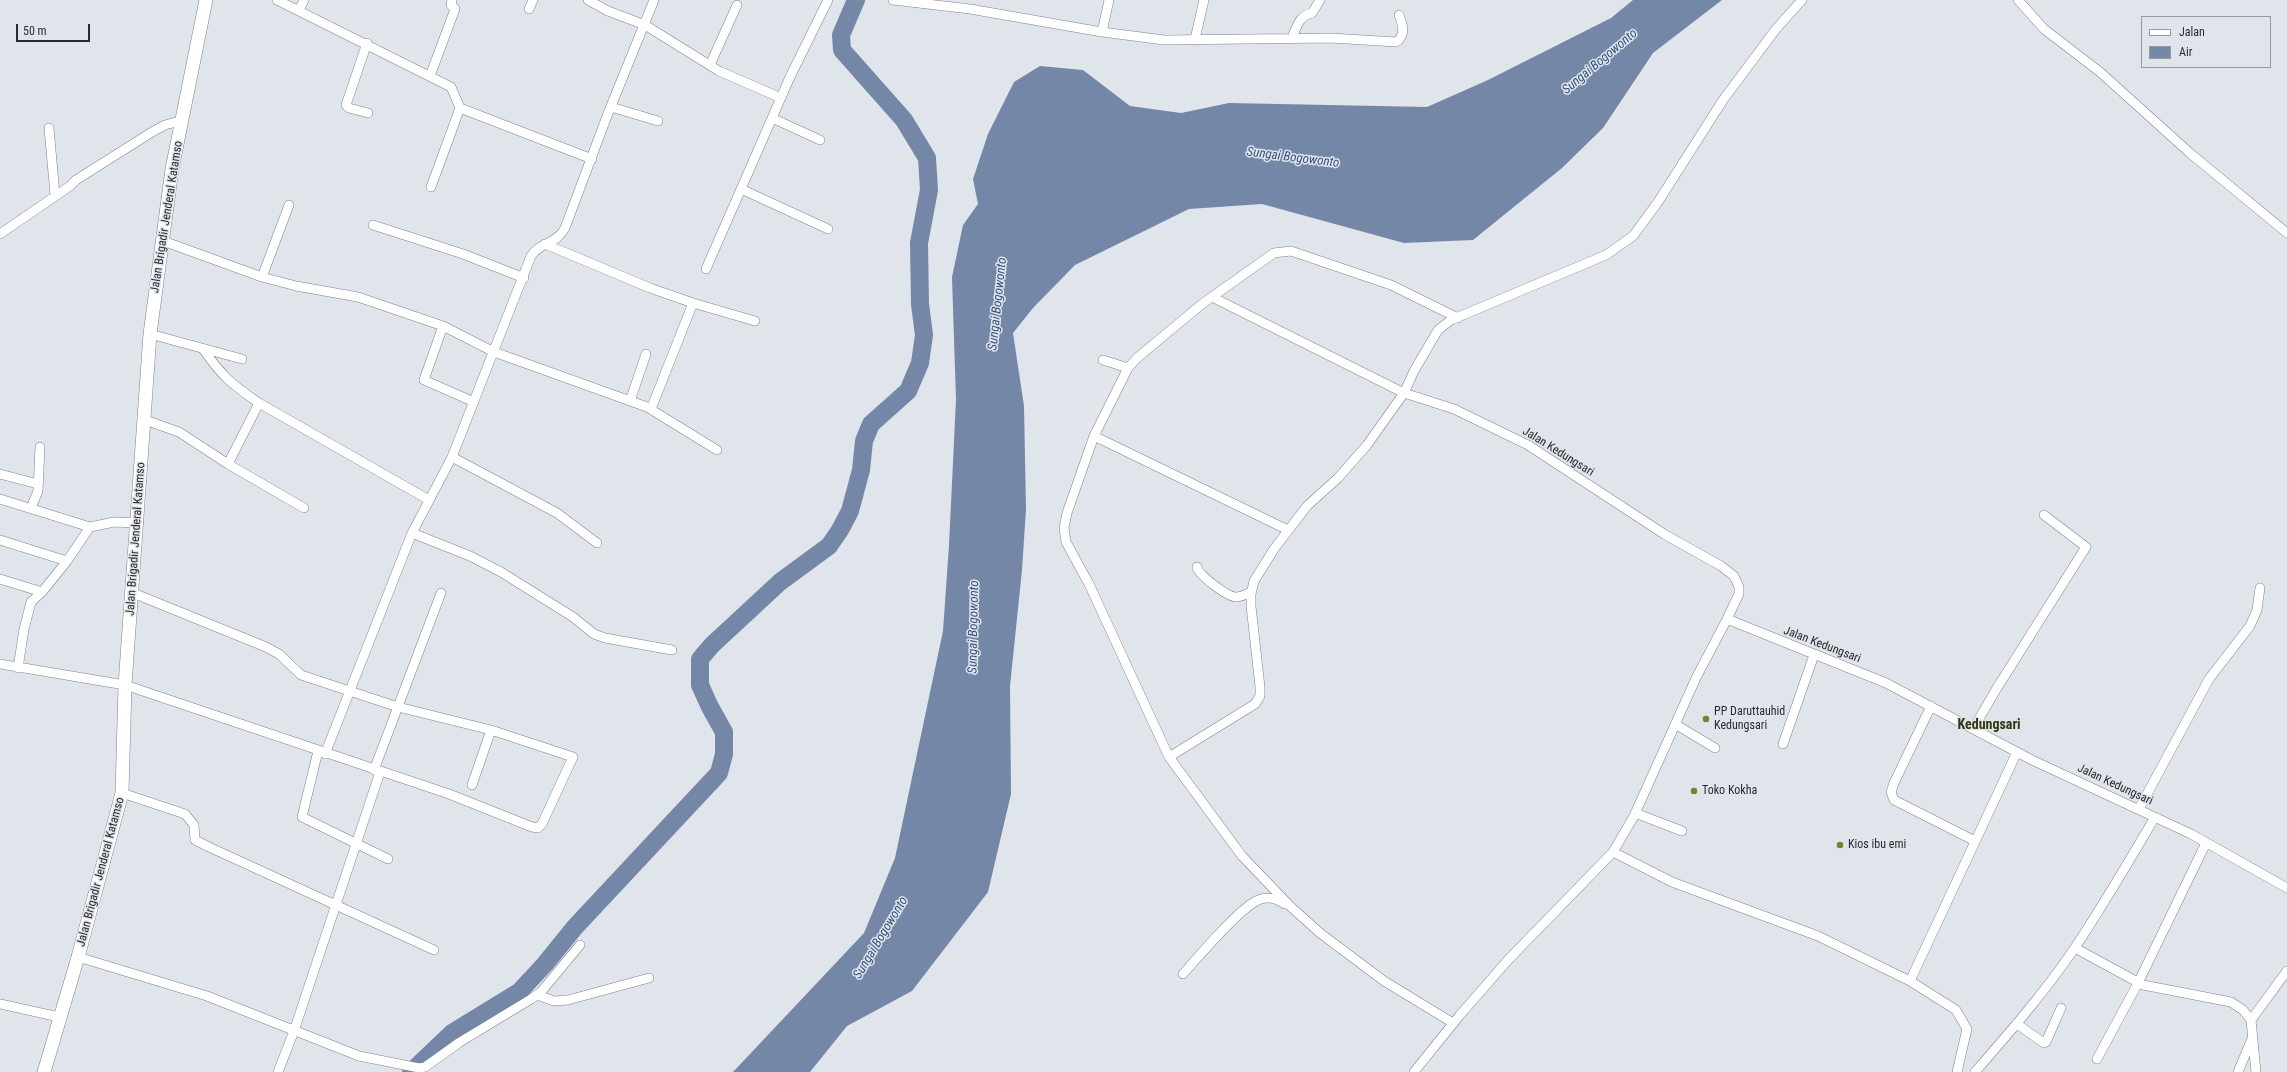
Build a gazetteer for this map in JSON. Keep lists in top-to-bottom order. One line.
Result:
{"streets":{"main road":["Jalan Brigadir Jenderal Katamso"],"street":["Jalan Kedungsari"]},"districts":["Kedungsari"],"water":["Sungai Bogowonto"],"places":["PP Daruttauhid Kedungsari","Toko Kokha","Kios ibu emi"],"legend":["Jalan","Air"],"scale_bar":"50 m"}
